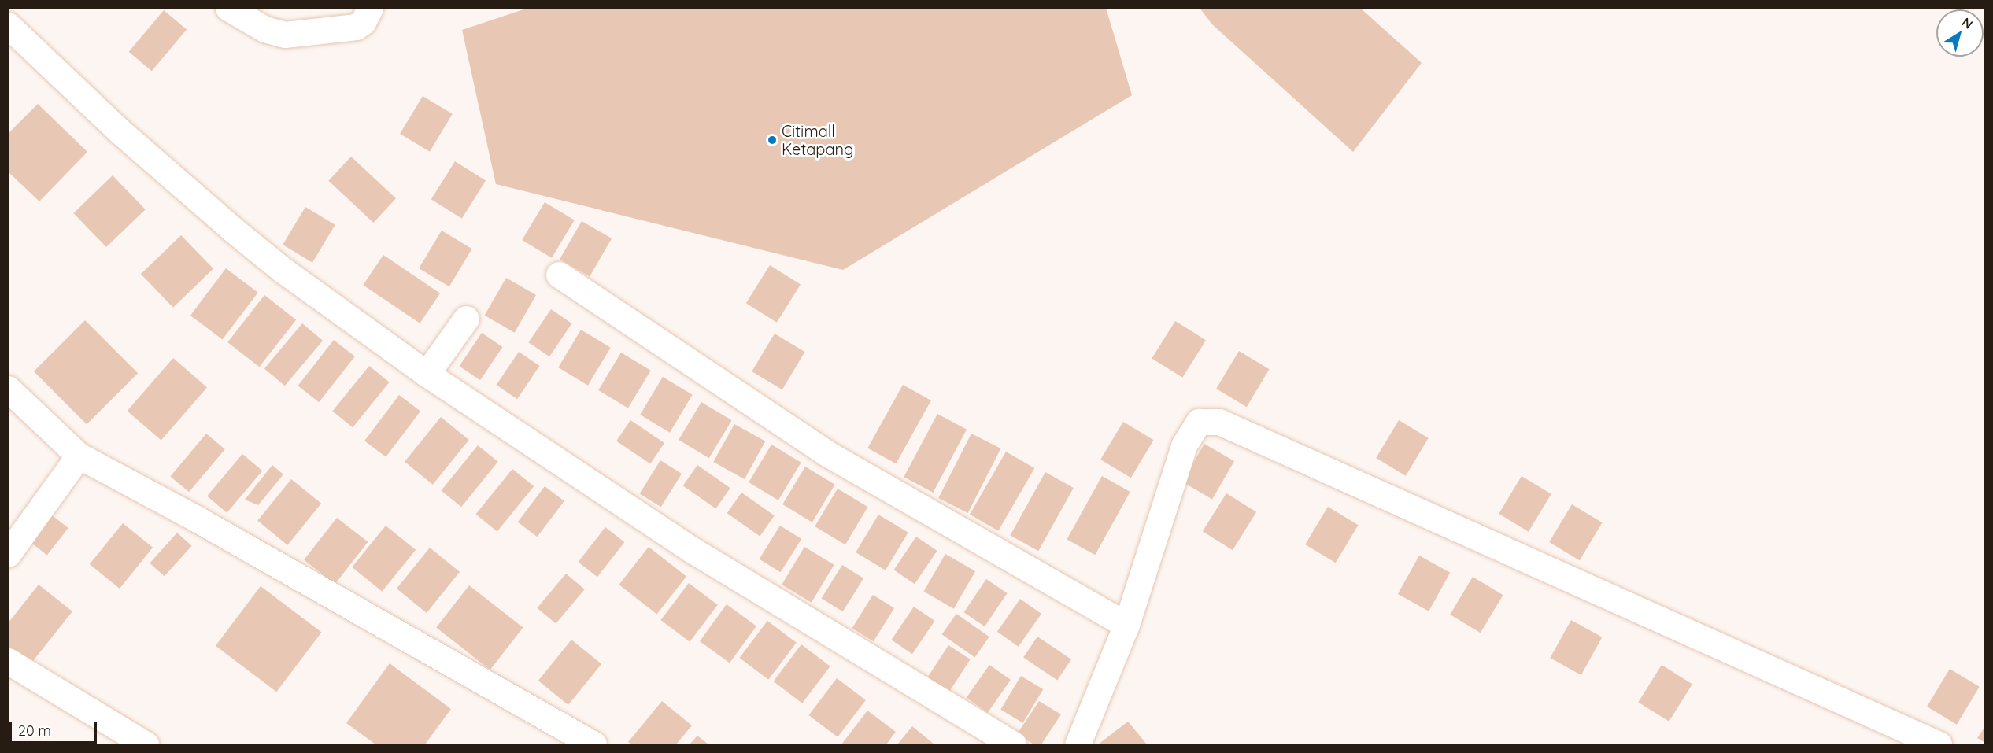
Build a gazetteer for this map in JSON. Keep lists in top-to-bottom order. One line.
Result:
{"places":["Citimall Ketapang"],"scale_bar":"20 m","north":"top right"}
